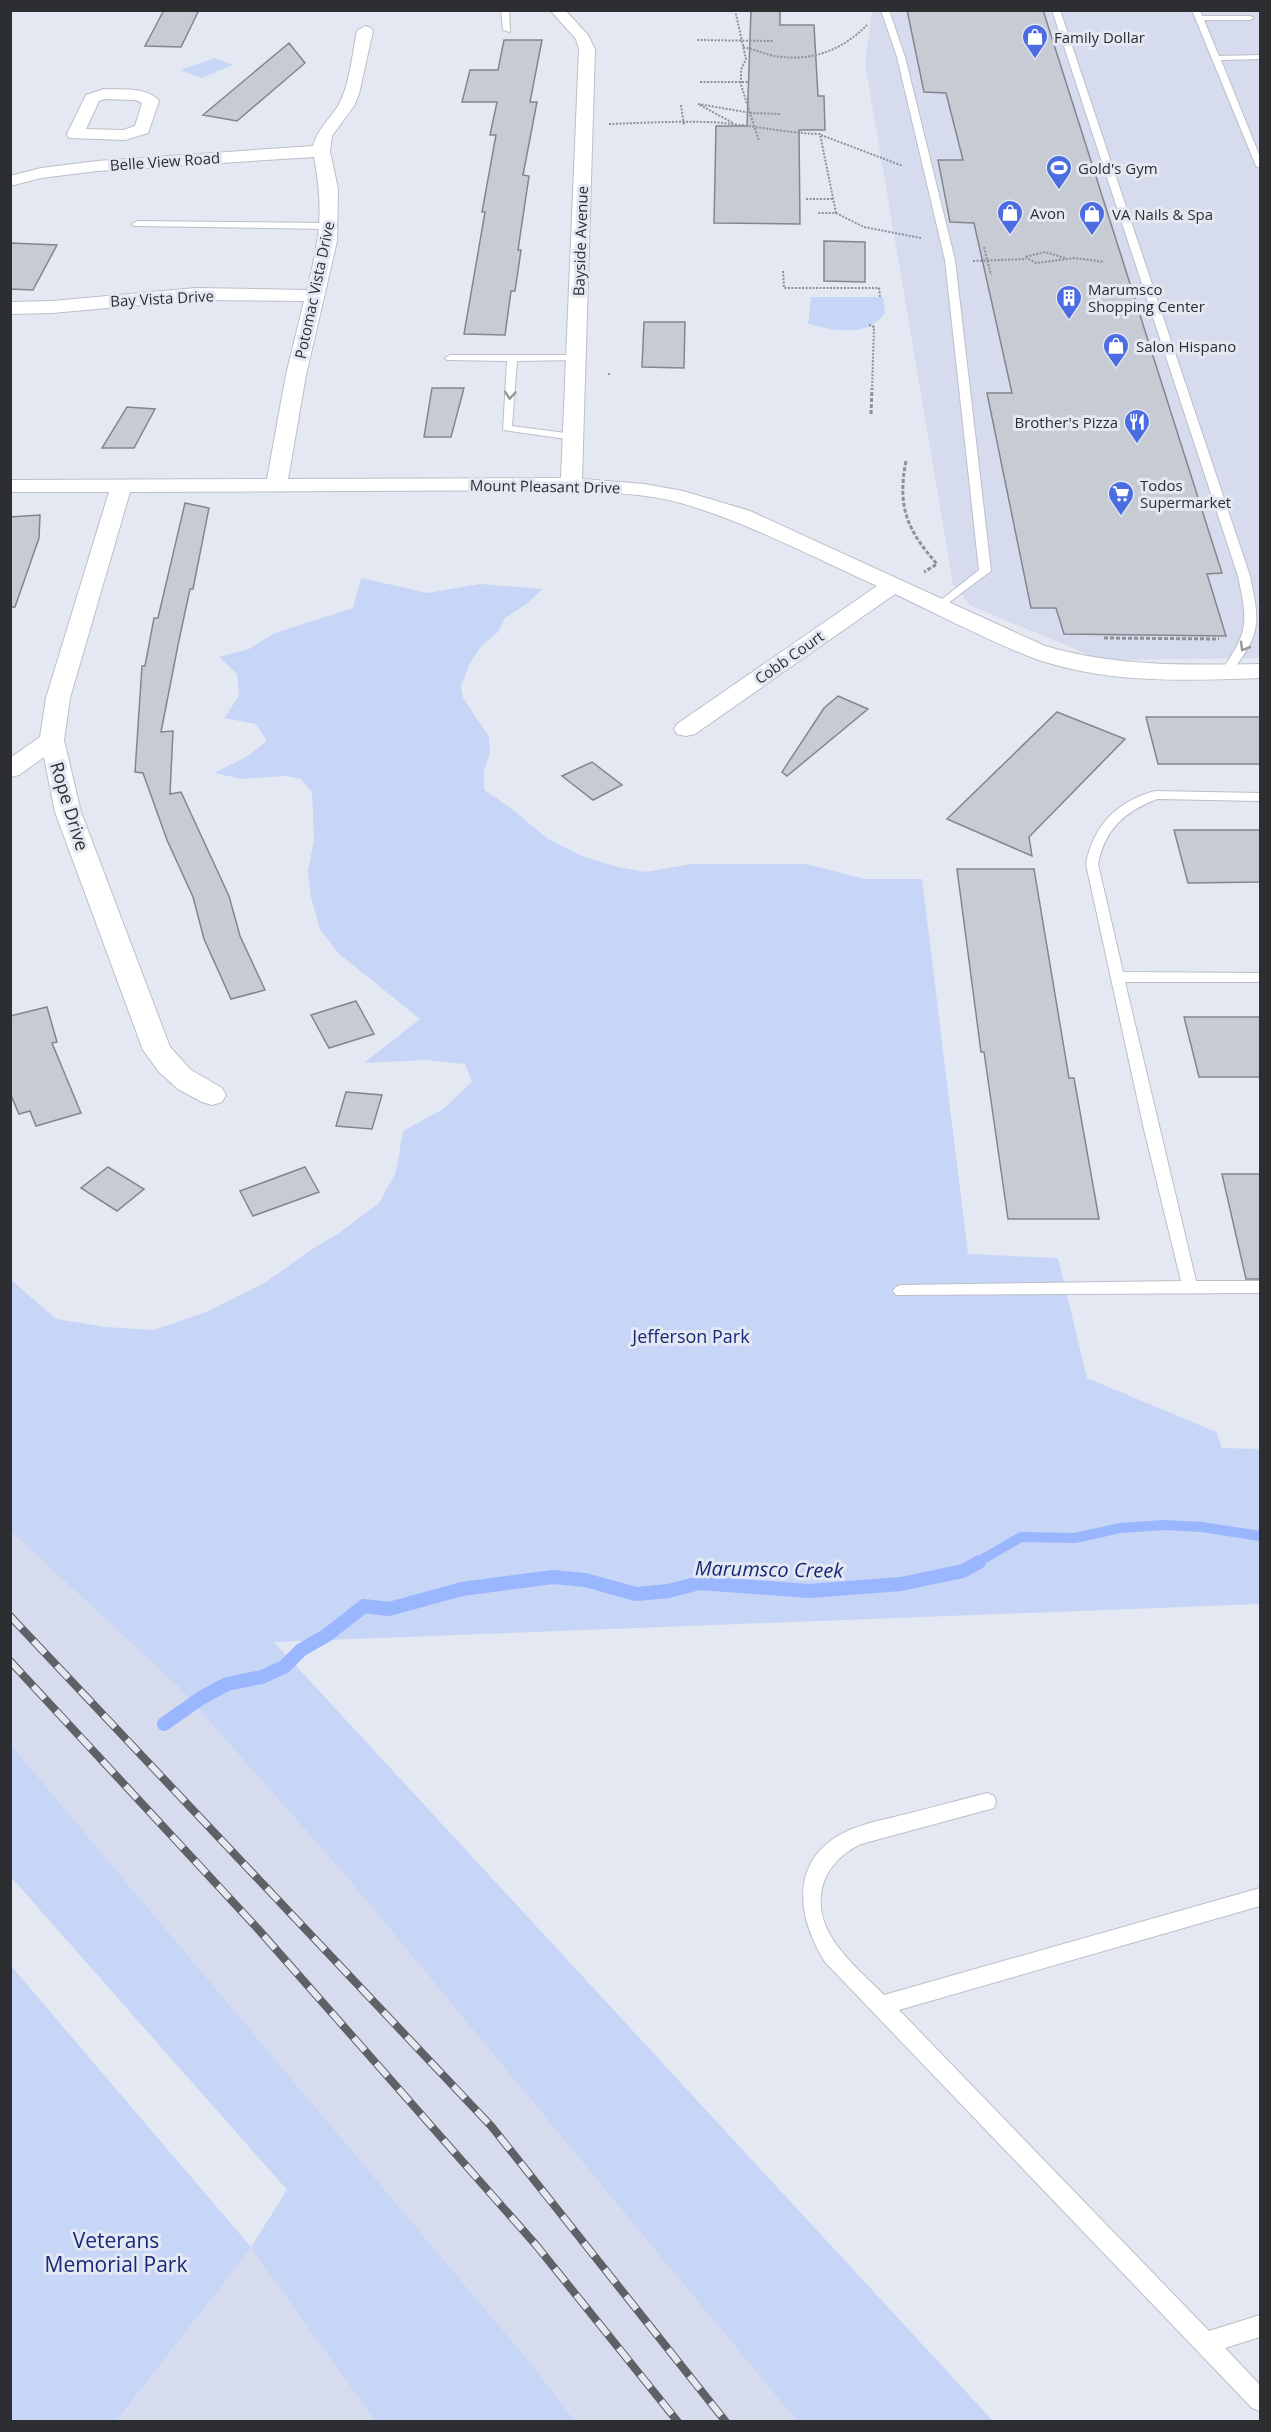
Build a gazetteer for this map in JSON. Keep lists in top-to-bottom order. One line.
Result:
{"streets":{"street":["Belle View Road","Bayside Avenue","Potomac Vista Drive","Bay Vista Drive","Mount Pleasant Drive","Cobb Court","Rope Drive"]},"crossings":[["Belle View Road","Potomac Vista Drive"],["Bayside Avenue","Mount Pleasant Drive"],["Potomac Vista Drive","Bay Vista Drive"],["Potomac Vista Drive","Mount Pleasant Drive"],["Mount Pleasant Drive","Cobb Court"],["Mount Pleasant Drive","Rope Drive"]],"water":["Marumsco Creek"],"parks":["Jefferson Park","Veterans Memorial Park"],"places":{"shop":["Family Dollar","Avon","VA Nails & Spa","Salon Hispano"],"sports":["Gold's Gym"],"building":["Marumsco Shopping Center"],"restaurant":["Brother's Pizza"],"supermarket":["Todos Supermarket"]}}
